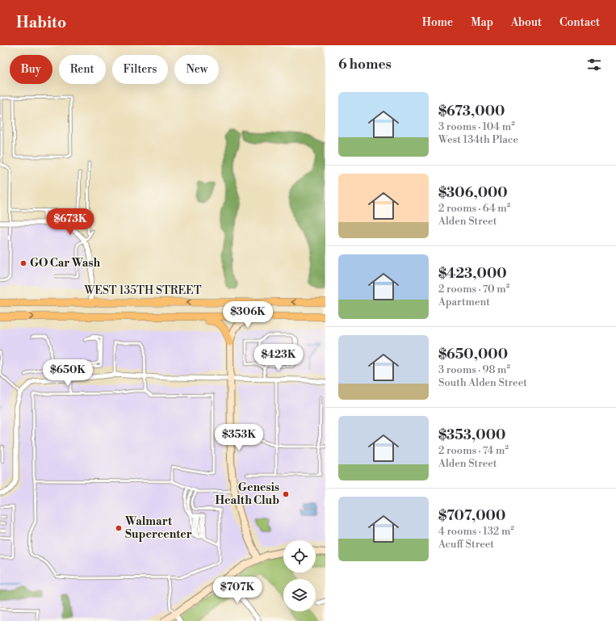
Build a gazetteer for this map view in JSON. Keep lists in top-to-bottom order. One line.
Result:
{"streets":{"main road":["WEST 135TH STREET"]},"places":["GO Car Wash","Genesis Health Club","Walmart Supercenter"],"page":{"header":"Habito","nav":["Home","Map","About","Contact"],"heading":"6 homes","chip":["Buy","Rent","Filters","New"],"list":[{"name":"$673,000","note":"3 rooms · 104 m² · West 134th Place"},{"name":"$306,000","note":"2 rooms · 64 m² · Alden Street"},{"name":"$423,000","note":"2 rooms · 70 m² · Apartment"},{"name":"$650,000","note":"3 rooms · 98 m² · South Alden Street"},{"name":"$353,000","note":"2 rooms · 74 m² · Alden Street"},{"name":"$707,000","note":"4 rooms · 132 m² · Acuff Street"}],"price":["$673K","$306K","$423K","$650K","$353K","$707K"]}}
